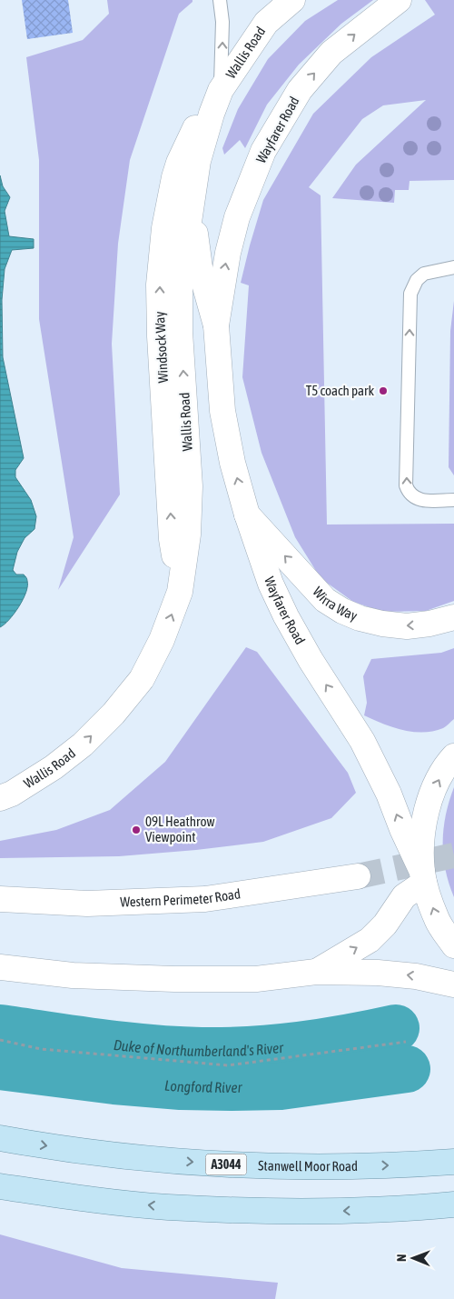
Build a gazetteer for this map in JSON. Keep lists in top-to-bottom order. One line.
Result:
{"streets":{"main road":["A3044","Stanwell Moor Road"],"street":["Wallis Road","Wayfarer Road","Windsock Way","Wirra Way","Western Perimeter Road"]},"crossings":[["Wallis Road","Wayfarer Road"],["Wallis Road","Windsock Way"],["Wayfarer Road","Wirra Way"]],"one_way":["Wallis Road","Wayfarer Road","Windsock Way","Wirra Way"],"water":["Duke of Northumberland's River","Longford River"],"places":["T5 coach park","09L Heathrow Viewpoint"],"north":"left"}
